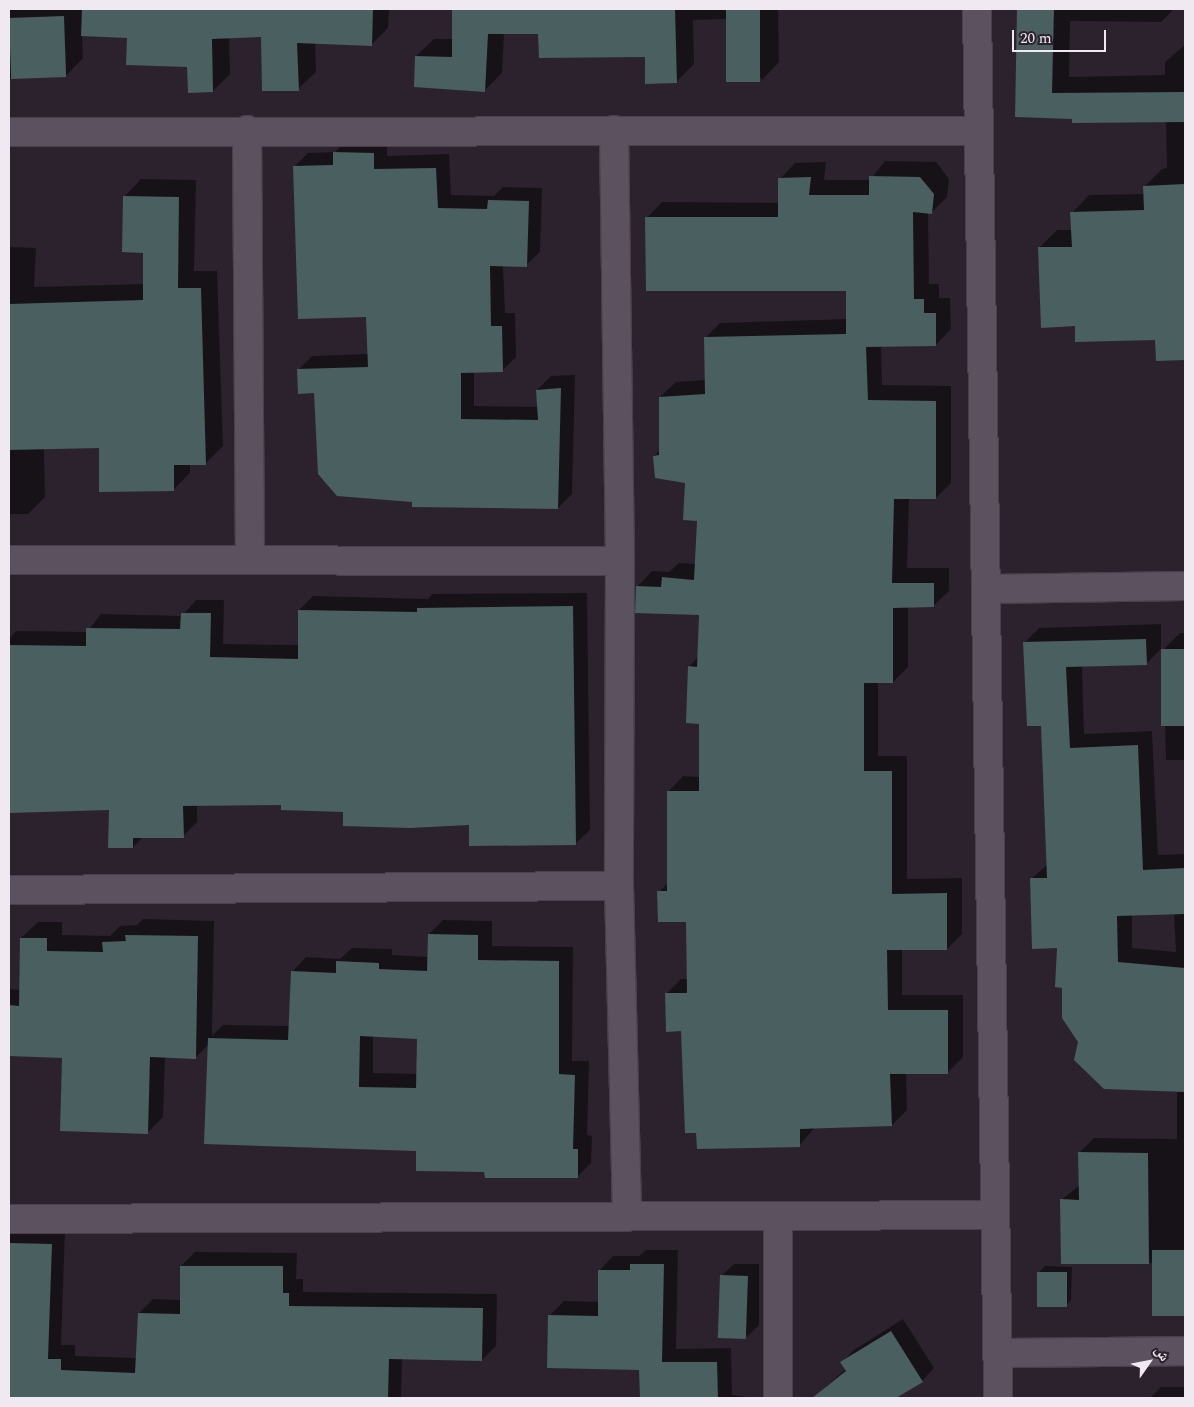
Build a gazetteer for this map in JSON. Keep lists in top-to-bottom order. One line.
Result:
{"scale_bar":"20 m","north":"top right"}
